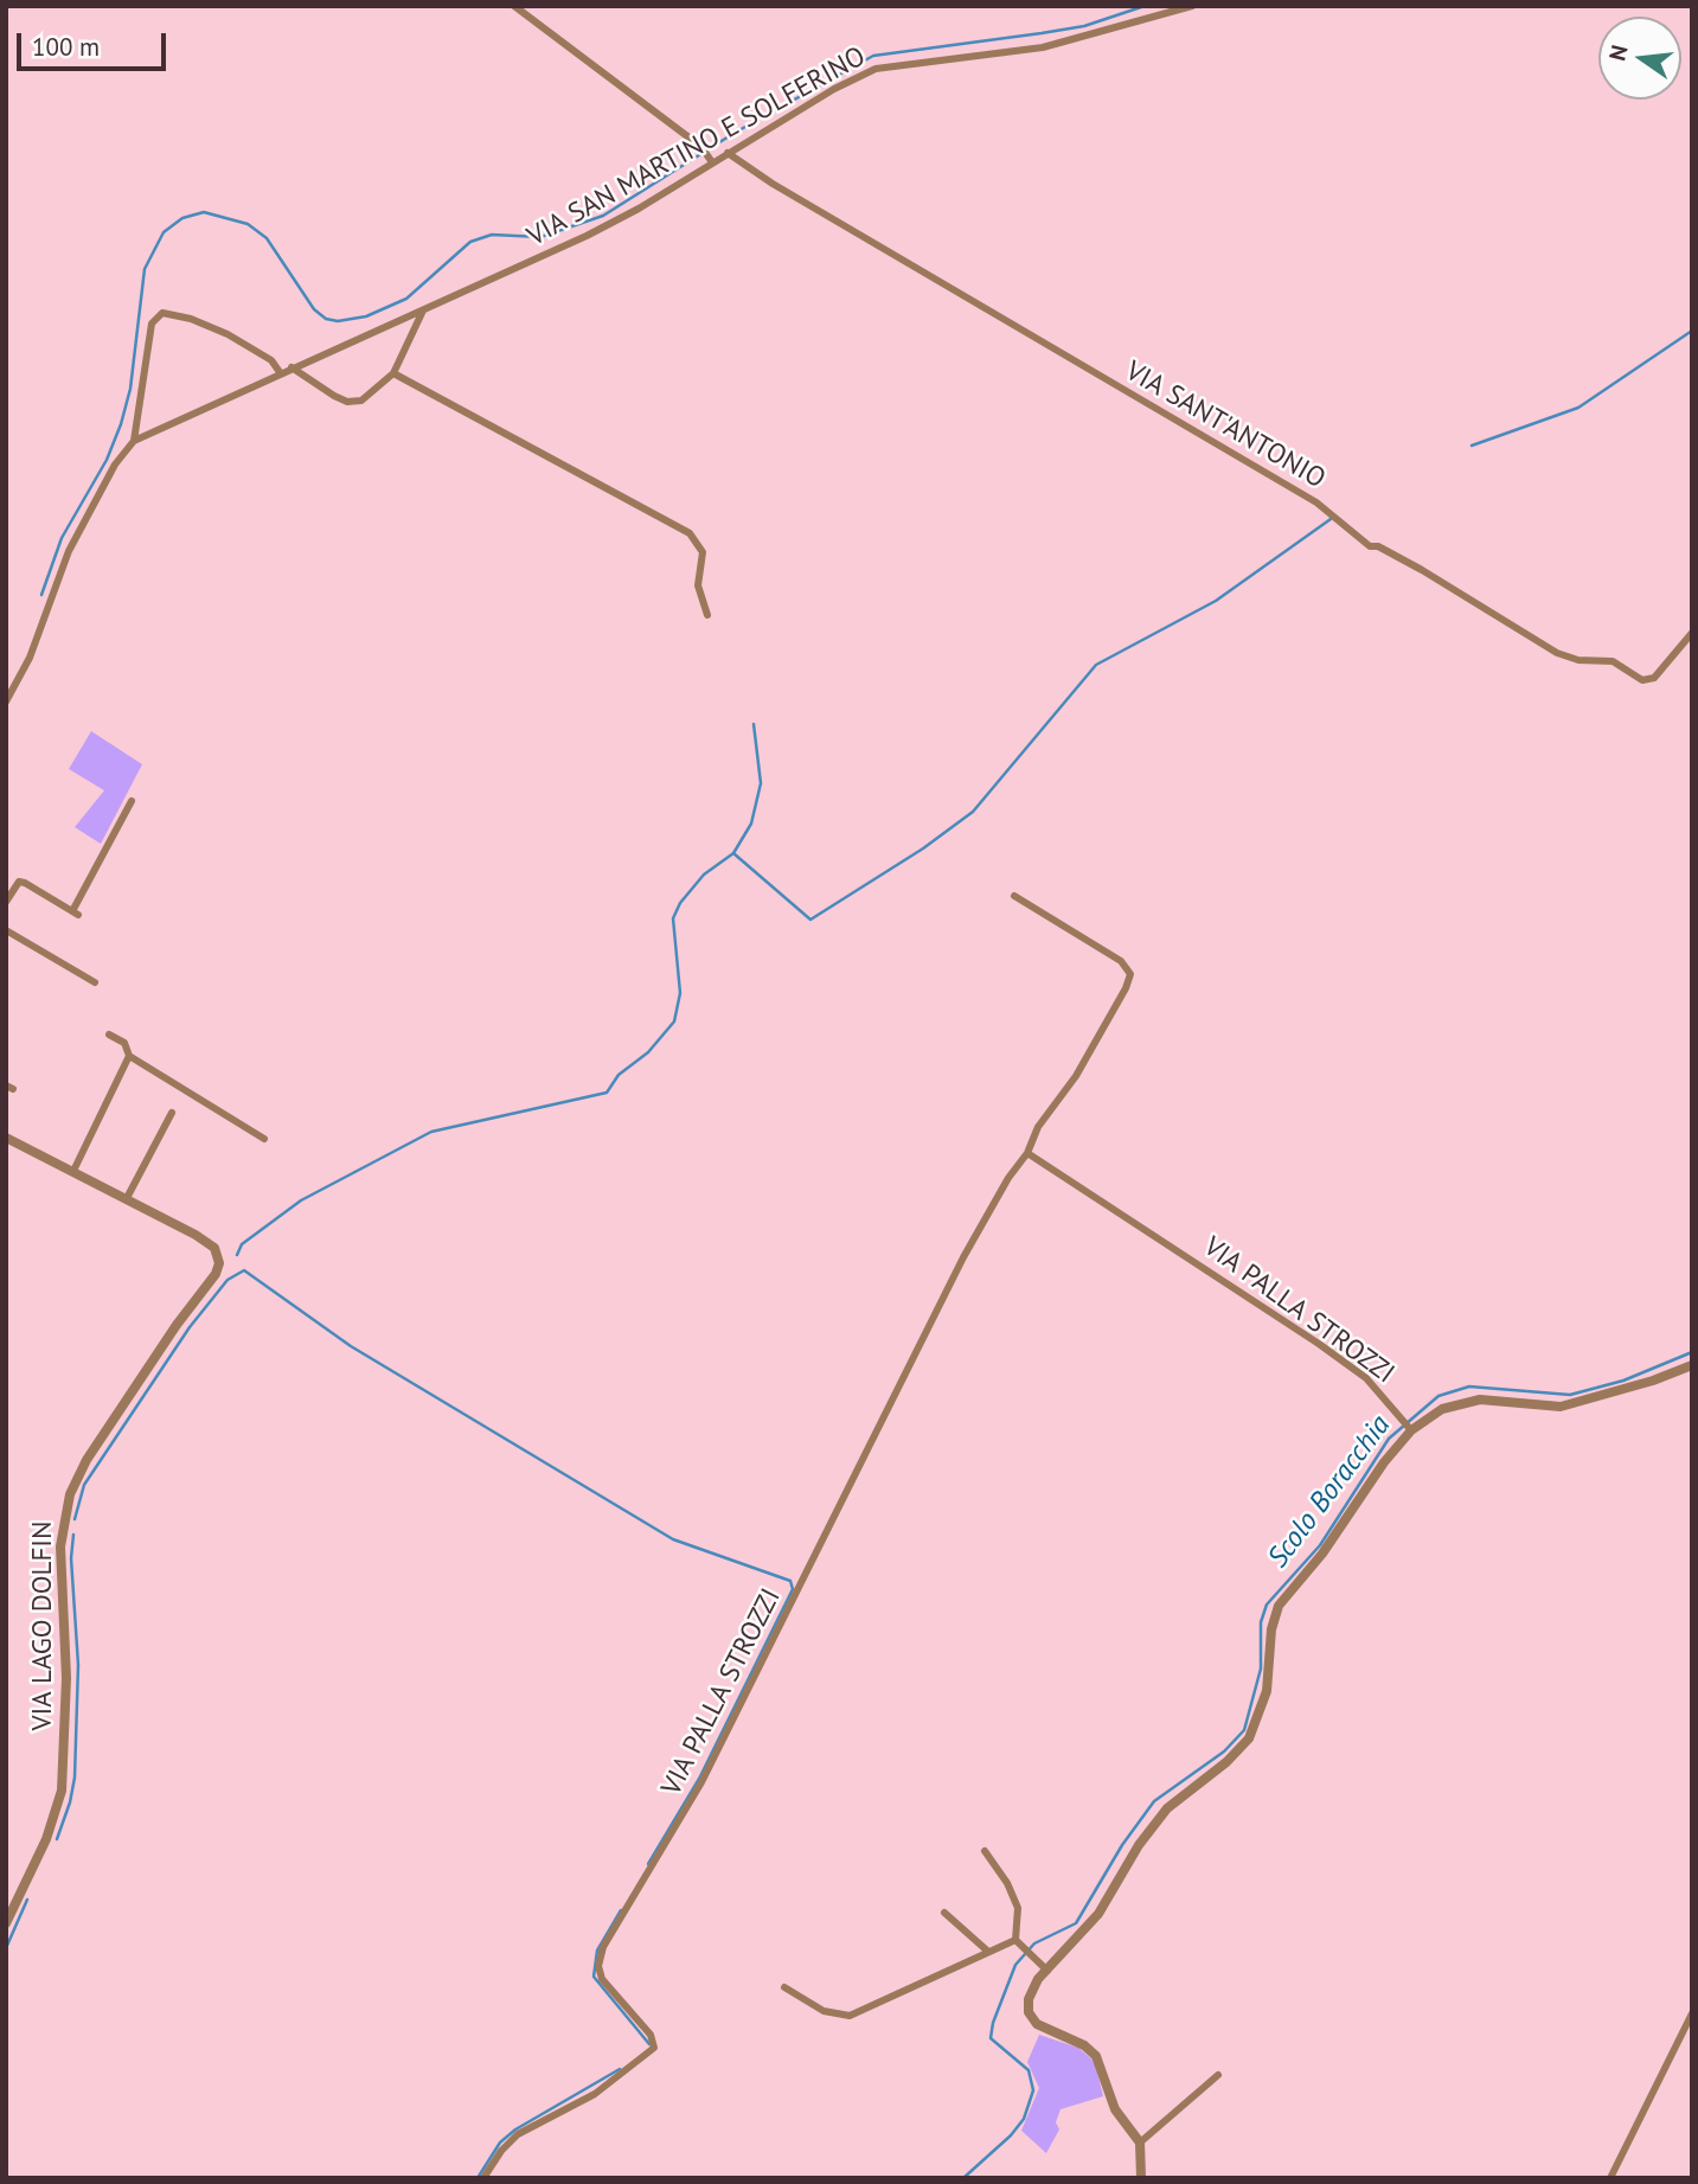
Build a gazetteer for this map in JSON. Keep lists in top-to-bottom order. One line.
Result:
{"streets":{"street":["VIA SAN MARTINO E SOLFERINO","VIA SANT'ANTONIO","VIA PALLA STROZZI","VIA LAGO DOLFIN"]},"crossings":[["VIA SAN MARTINO E SOLFERINO","VIA SANT'ANTONIO"]],"water":["Scolo Boracchia"],"scale_bar":"100 m","north":"left"}
